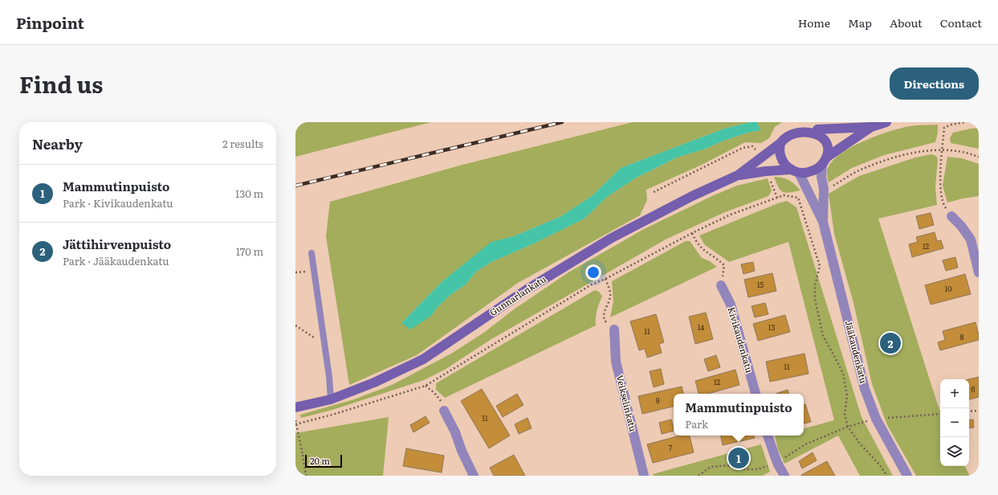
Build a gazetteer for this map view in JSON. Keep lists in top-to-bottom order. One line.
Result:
{"streets":{"street":["Gunnarlankatu","Kivikaudenkatu","Jääkaudenkatu","Veikselinkatu"]},"crossings":[["Gunnarlankatu","Jääkaudenkatu"]],"house_numbers":["12","15","10","14","13","11","8","11","12","6","9","11","7"],"scale_bar":"20 m","page":{"header":"Pinpoint","nav":["Home","Map","About","Contact"],"title":"Find us","buttons":"Directions","heading":["Nearby","2 results"],"list":[{"mark":"1","name":"Mammutinpuisto","note":"Park · Kivikaudenkatu","value":"130 m"},{"mark":"2","name":"Jättihirvenpuisto","note":"Park · Jääkaudenkatu","value":"170 m"}],"pins":["2","1"],"map_buttons":["+","−"],"popup":["Mammutinpuisto","Park"],"scale":"20 m"}}
